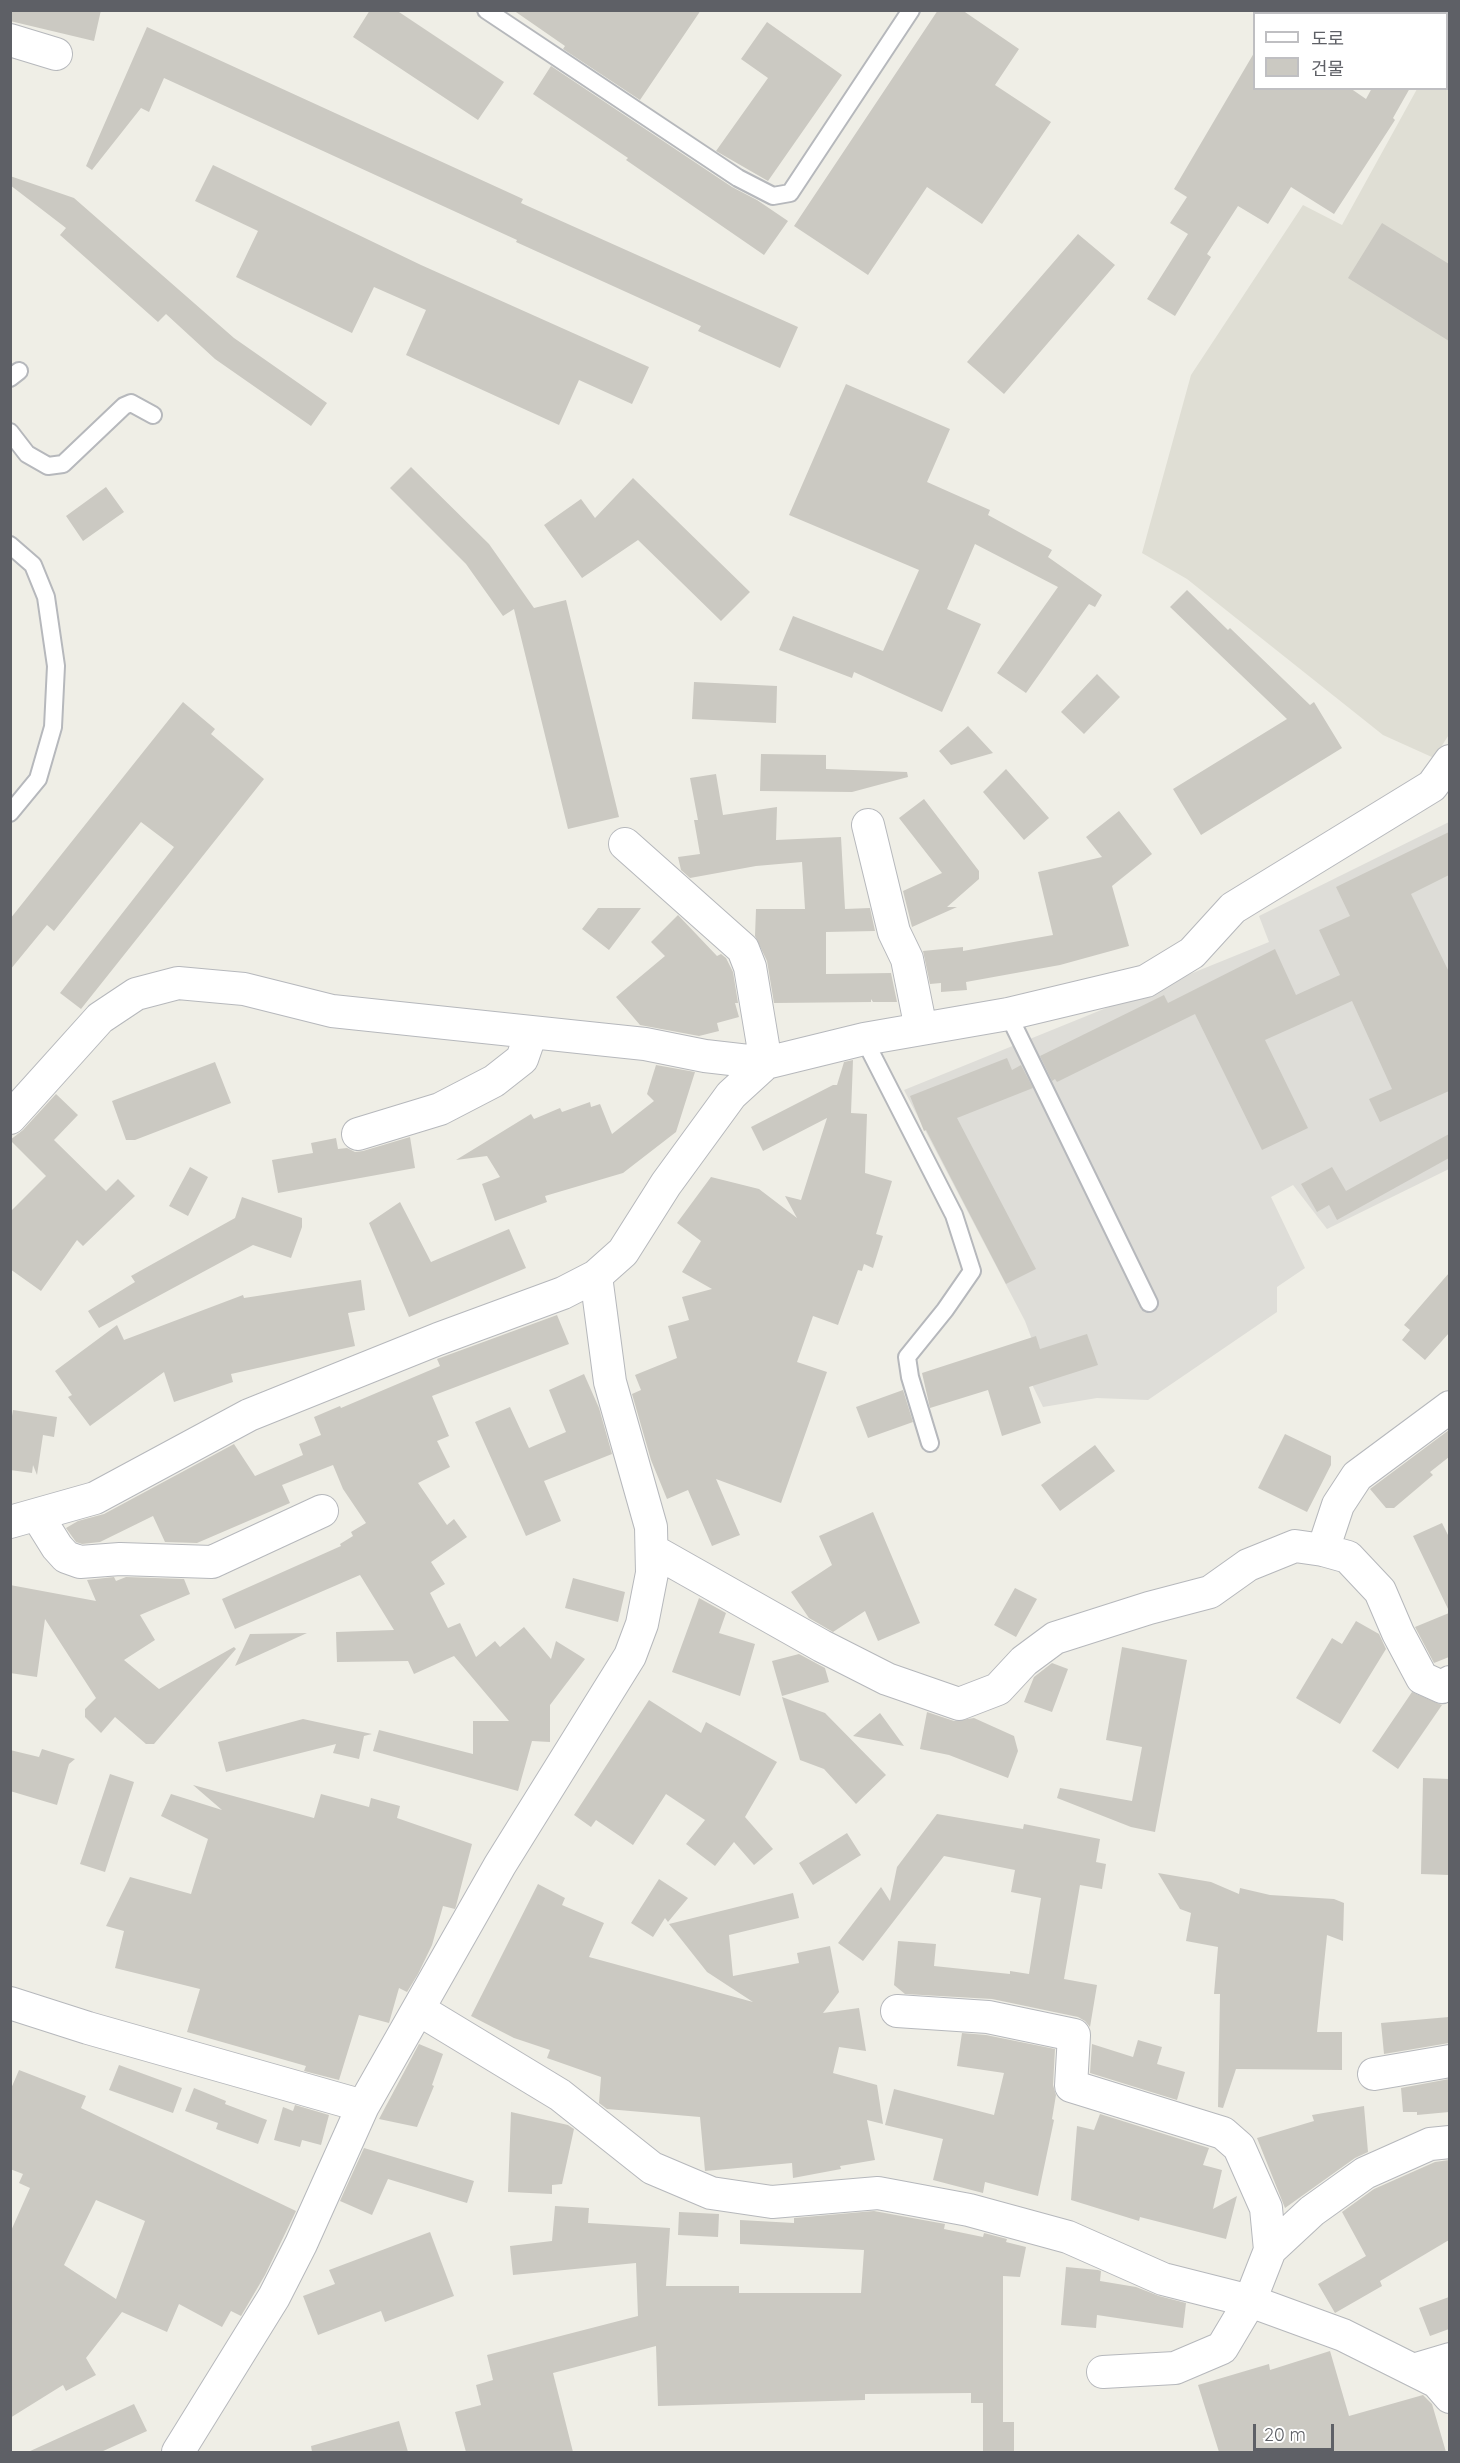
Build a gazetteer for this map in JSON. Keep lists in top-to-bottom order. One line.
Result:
{"legend":["도로","건물"],"scale_bar":"20 m"}
